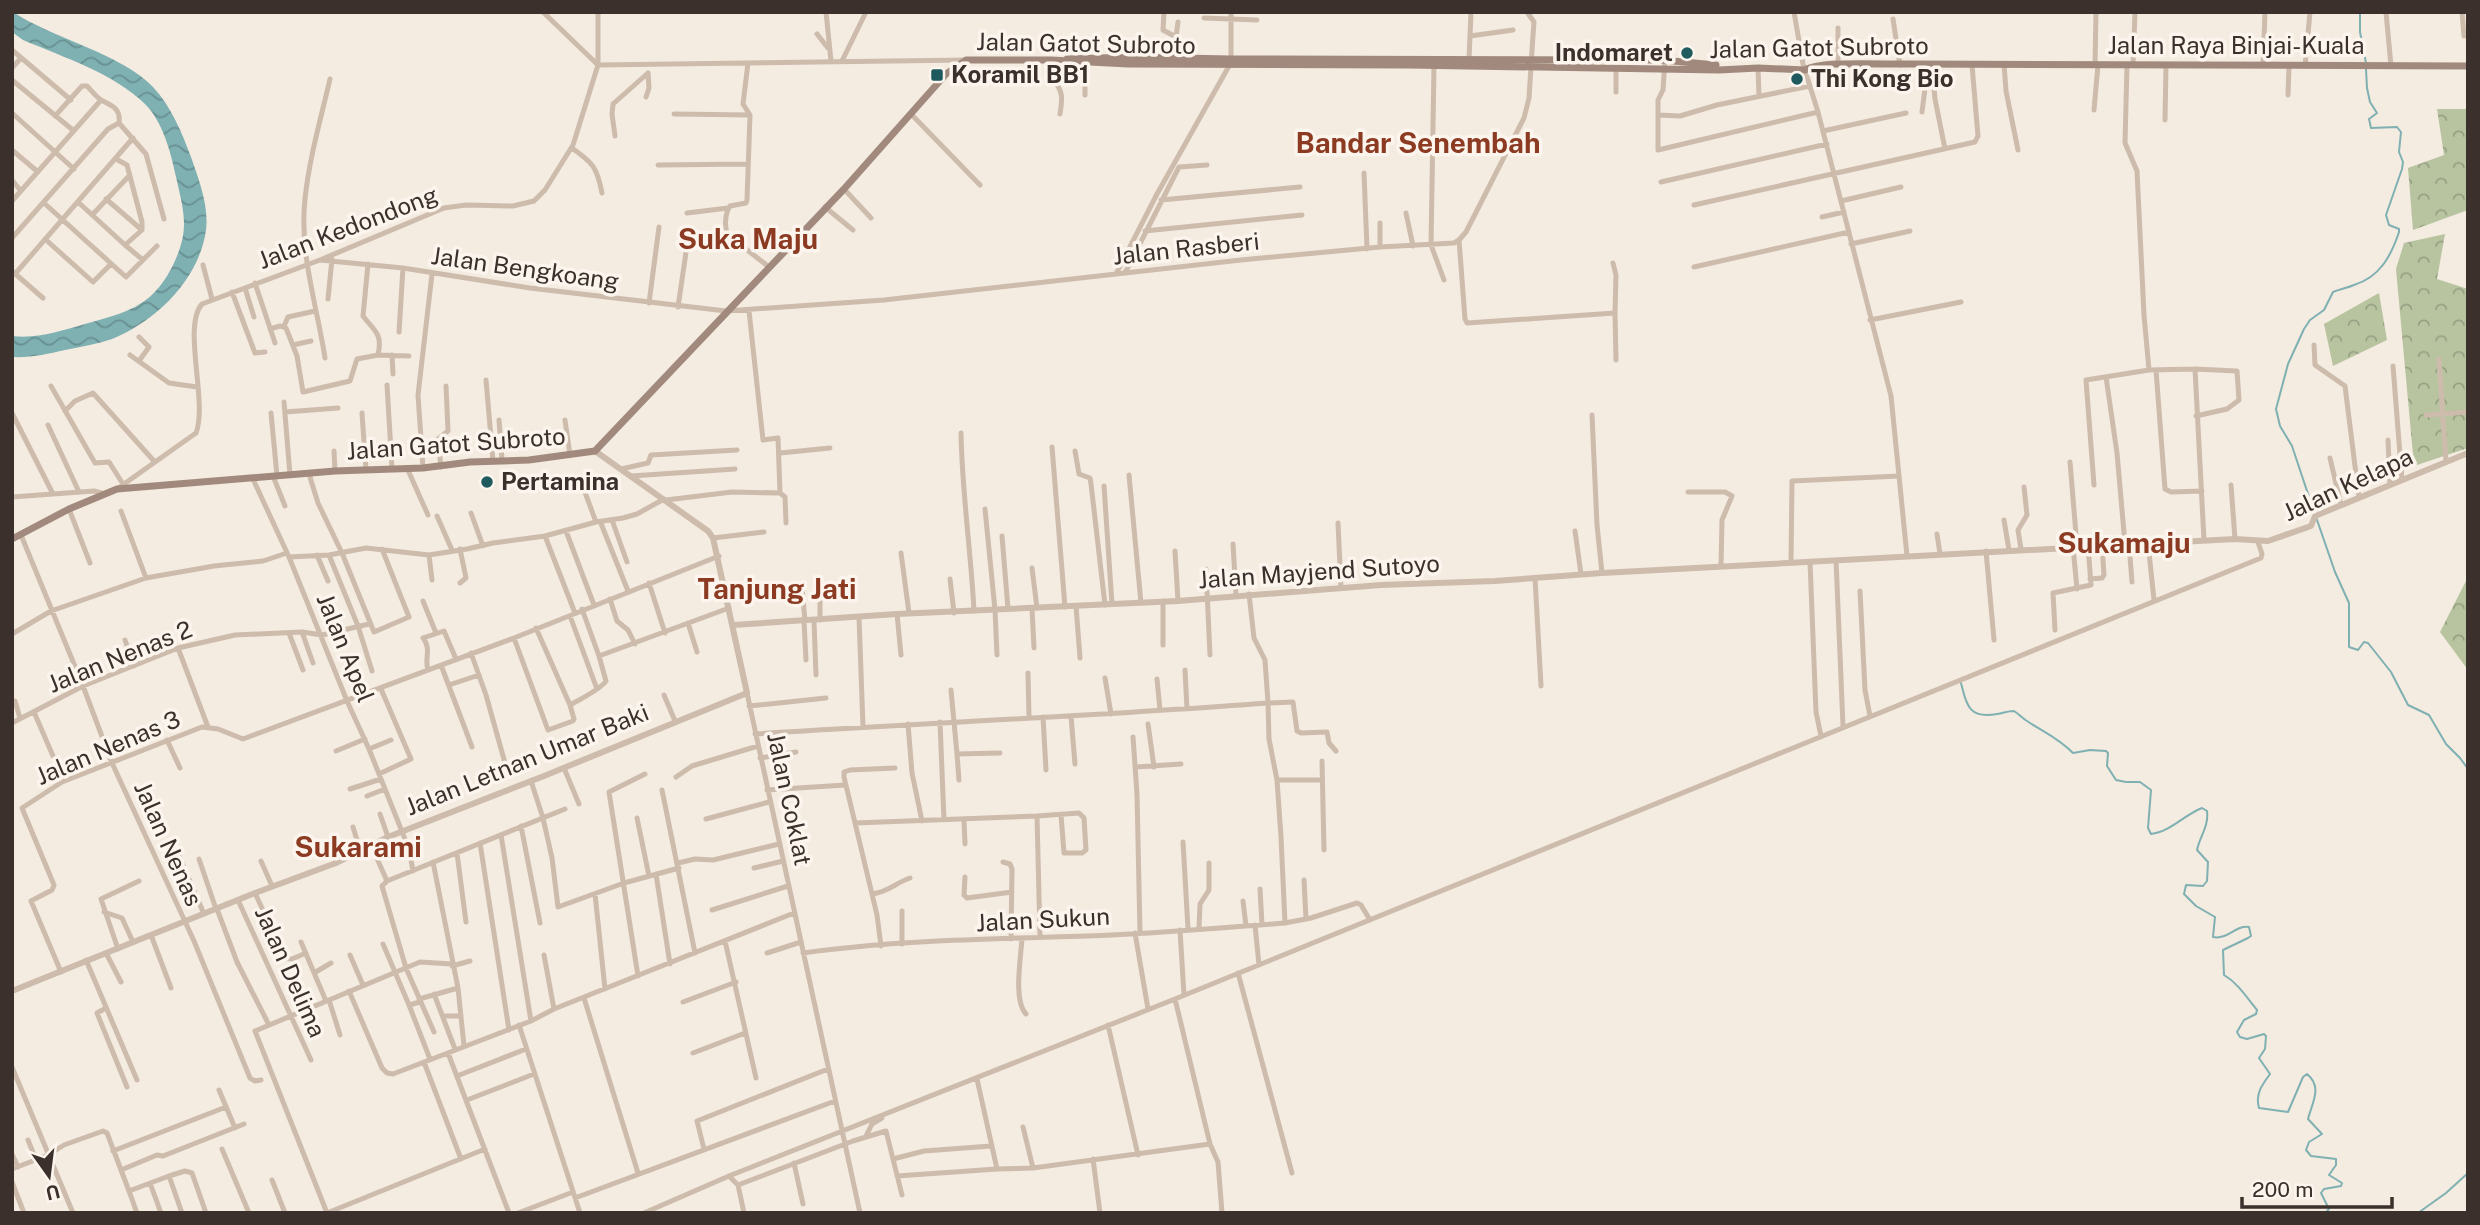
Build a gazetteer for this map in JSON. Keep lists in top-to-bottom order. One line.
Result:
{"streets":{"main road":["Jalan Gatot Subroto","Jalan Raya Binjai-Kuala"],"street":["Jalan Kedondong","Jalan Rasberi","Jalan Bengkoang","Jalan Kelapa","Jalan Mayjend Sutoyo","Jalan Apel","Jalan Nenas 2","Jalan Nenas 3","Jalan Letnan Umar Baki","Jalan Coklat","Jalan Nenas","Jalan Sukun","Jalan Delima"]},"crossings":[["Jalan Gatot Subroto","Jalan Raya Binjai-Kuala"],["Jalan Gatot Subroto","Jalan Rasberi"],["Jalan Gatot Subroto","Jalan Bengkoang"],["Jalan Gatot Subroto","Jalan Apel"],["Jalan Gatot Subroto","Jalan Nenas"],["Jalan Kedondong","Jalan Bengkoang"],["Jalan Rasberi","Jalan Bengkoang"],["Jalan Kelapa","Jalan Mayjend Sutoyo"],["Jalan Mayjend Sutoyo","Jalan Coklat"],["Jalan Apel","Jalan Nenas 2"],["Jalan Apel","Jalan Nenas 3"],["Jalan Apel","Jalan Letnan Umar Baki"],["Jalan Nenas 2","Jalan Nenas"],["Jalan Nenas 3","Jalan Letnan Umar Baki"],["Jalan Nenas 3","Jalan Coklat"],["Jalan Nenas 3","Jalan Nenas"],["Jalan Letnan Umar Baki","Jalan Coklat"],["Jalan Letnan Umar Baki","Jalan Nenas"],["Jalan Letnan Umar Baki","Jalan Delima"],["Jalan Coklat","Jalan Sukun"]],"districts":["Bandar Senembah","Suka Maju","Sukamaju","Tanjung Jati","Sukarami"],"places":{"other":["Indomaret","Thi Kong Bio","Pertamina"],"transit":["Koramil BB1"]},"scale_bar":"200 m","north":"bottom"}
